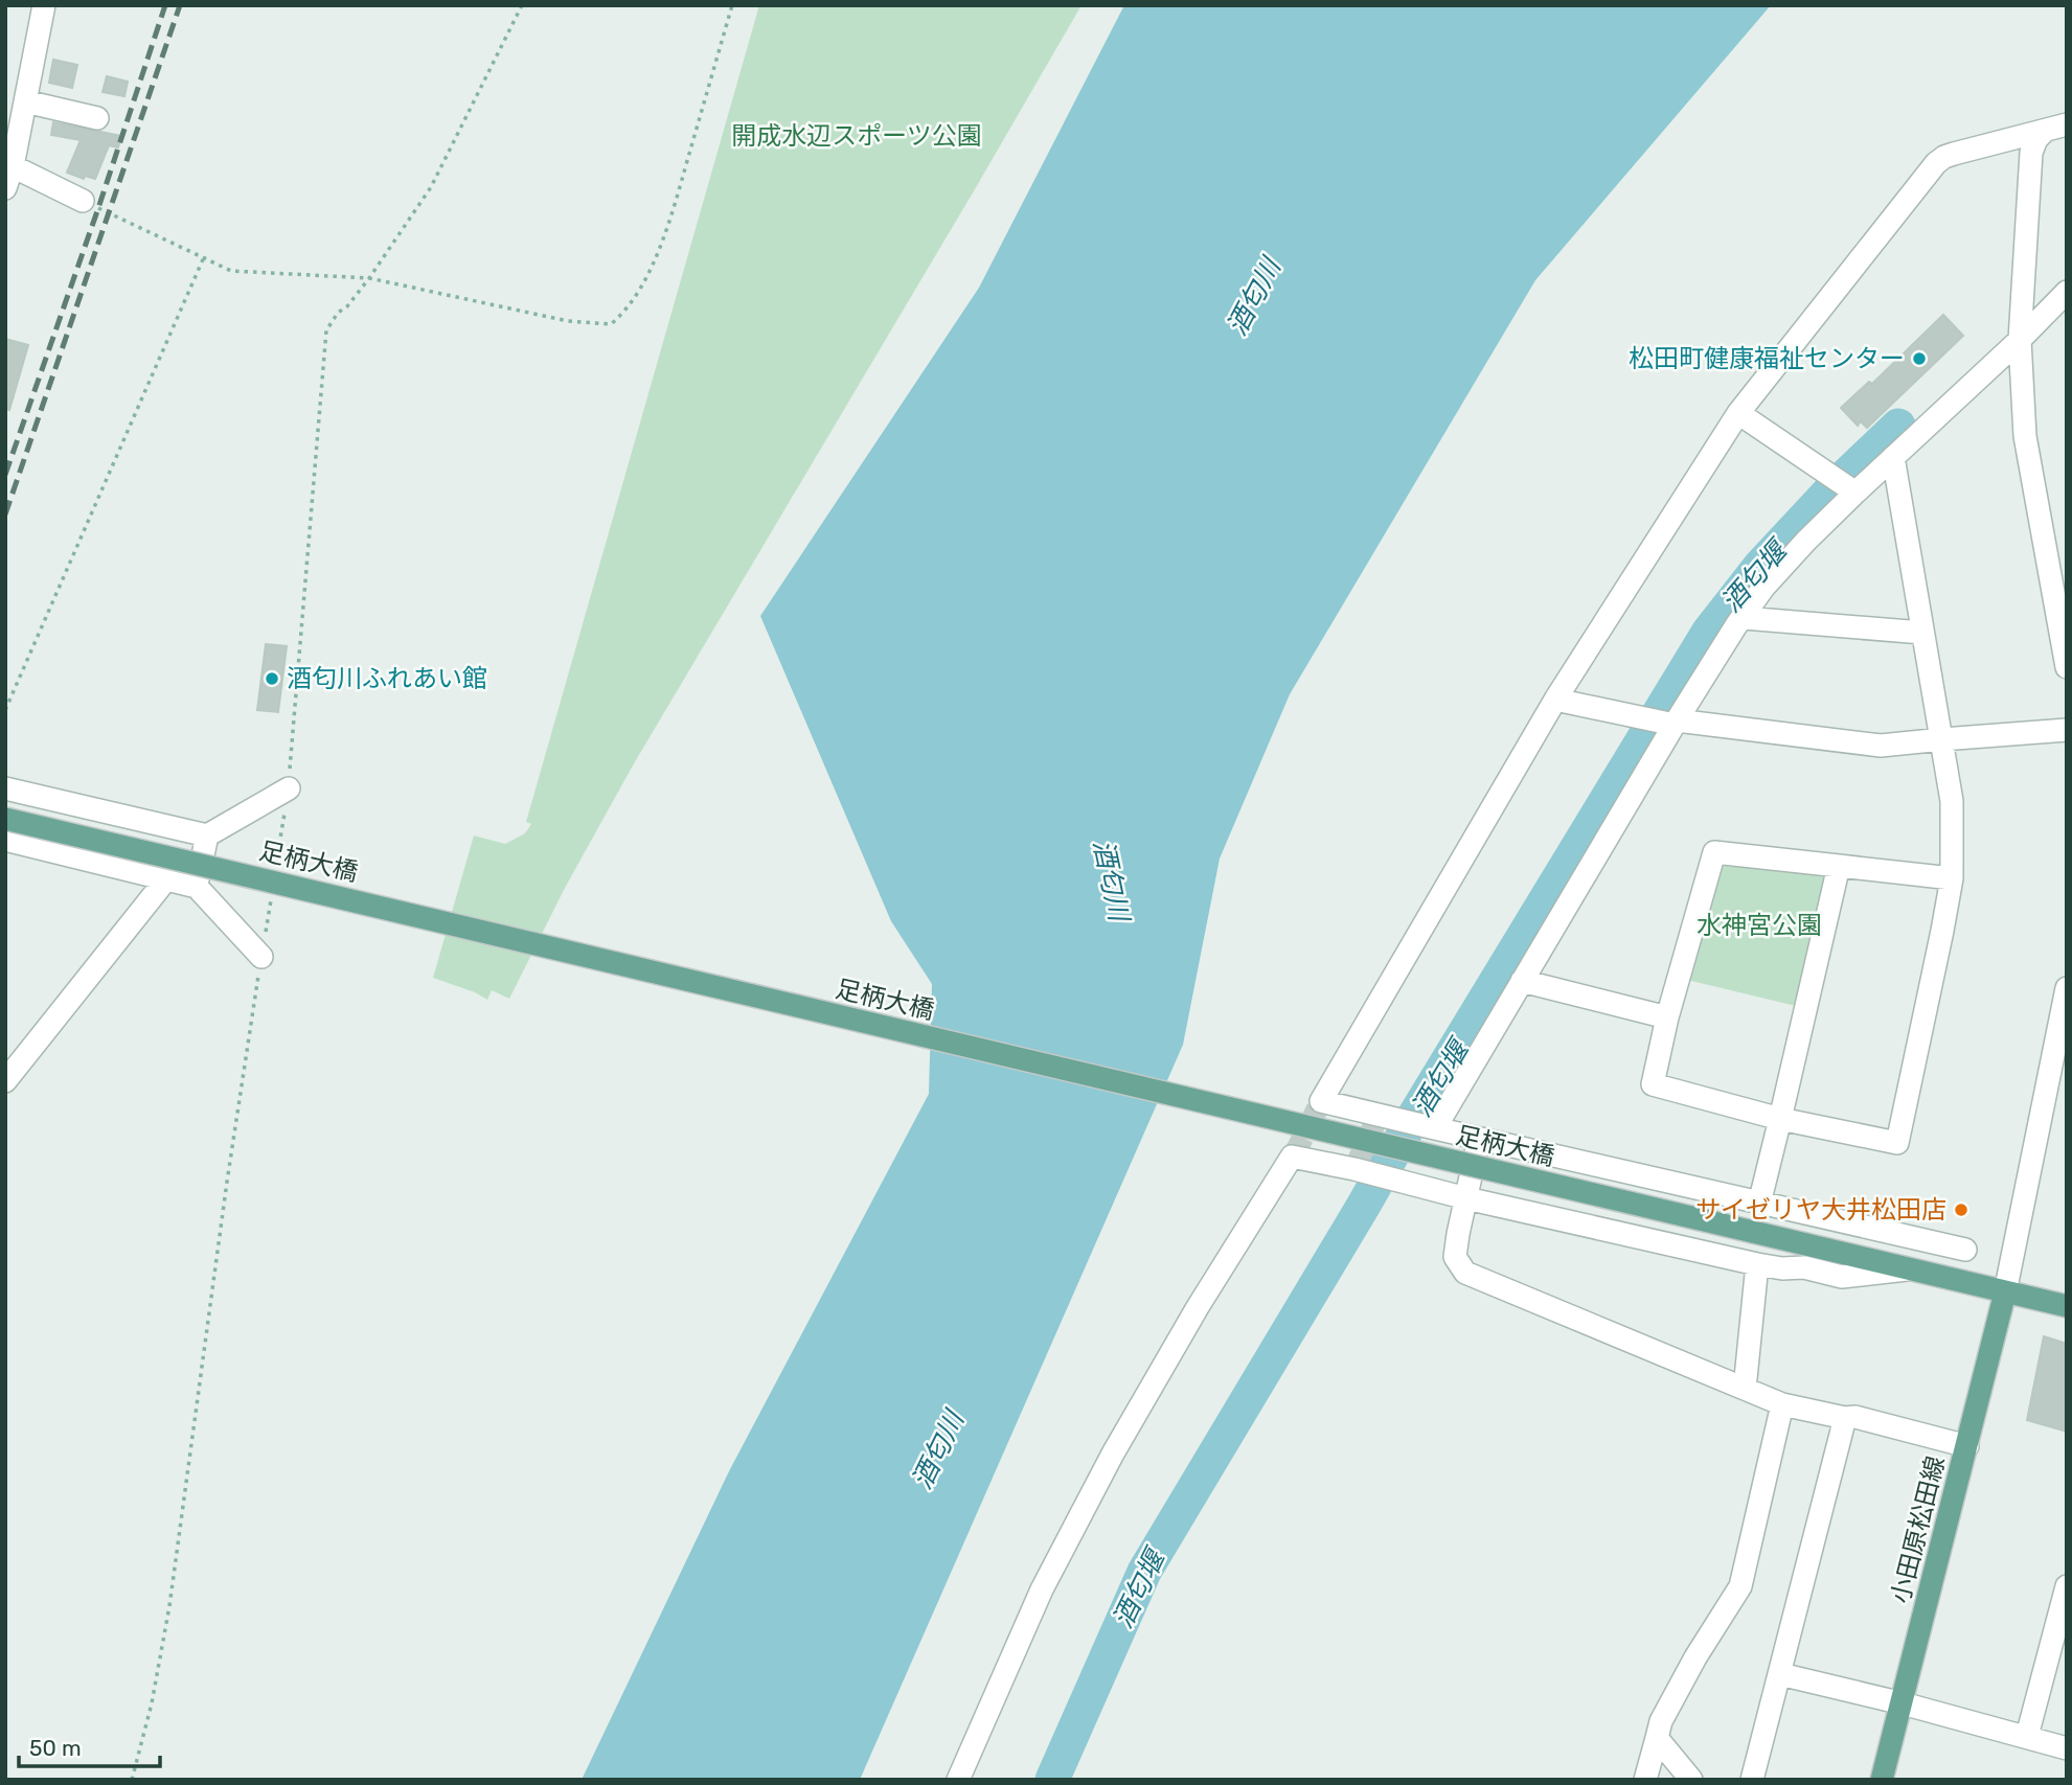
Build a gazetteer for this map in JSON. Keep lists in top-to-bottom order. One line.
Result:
{"streets":{"main road":["足柄大橋","小田原松田線"]},"crossings":[["足柄大橋","小田原松田線"]],"water":["酒匂川","酒匂堰"],"parks":["開成水辺スポーツ公園","水神宮公園"],"places":["松田町健康福祉センター","酒匂川ふれあい館","サイゼリヤ大井松田店"],"scale_bar":"50 m"}
